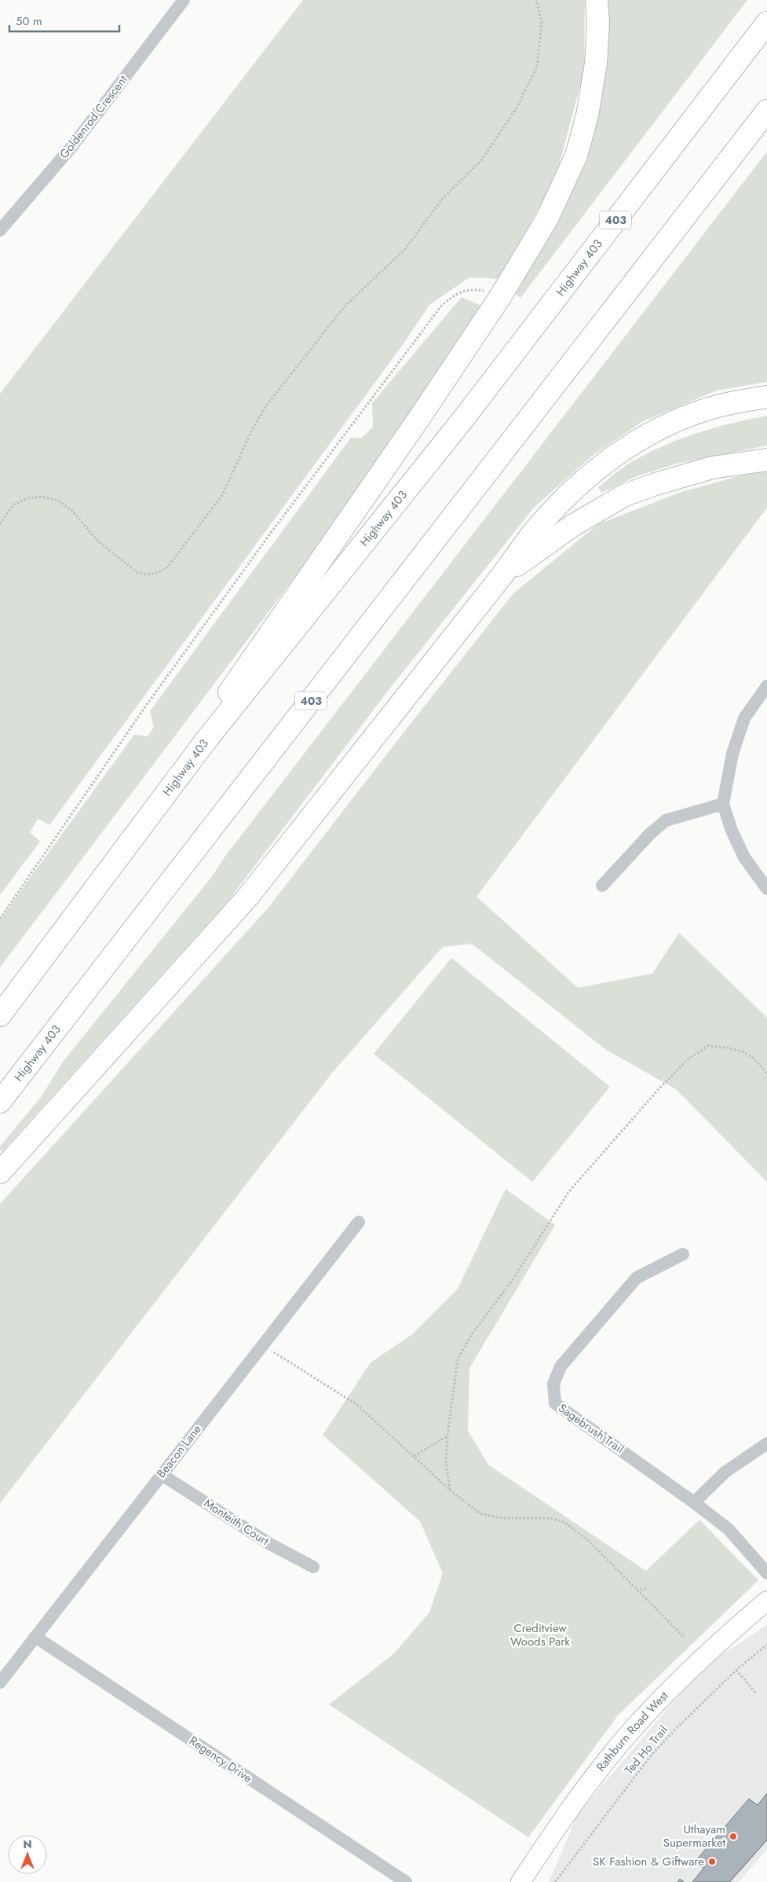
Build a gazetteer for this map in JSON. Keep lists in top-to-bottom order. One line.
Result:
{"streets":{"highway":["403","Highway 403"],"street":["Goldenrod Crescent","Sagebrush Trail","Beacon Lane","Monteith Court","Rathburn Road West","Regency Drive"],"path":["Ted Ho Trail"]},"crossings":[["Beacon Lane","Monteith Court"],["Beacon Lane","Regency Drive"]],"parks":["Creditview Woods Park"],"places":["Uthayam Supermarket","SK Fashion & Giftware"],"scale_bar":"50 m","north":"top"}
